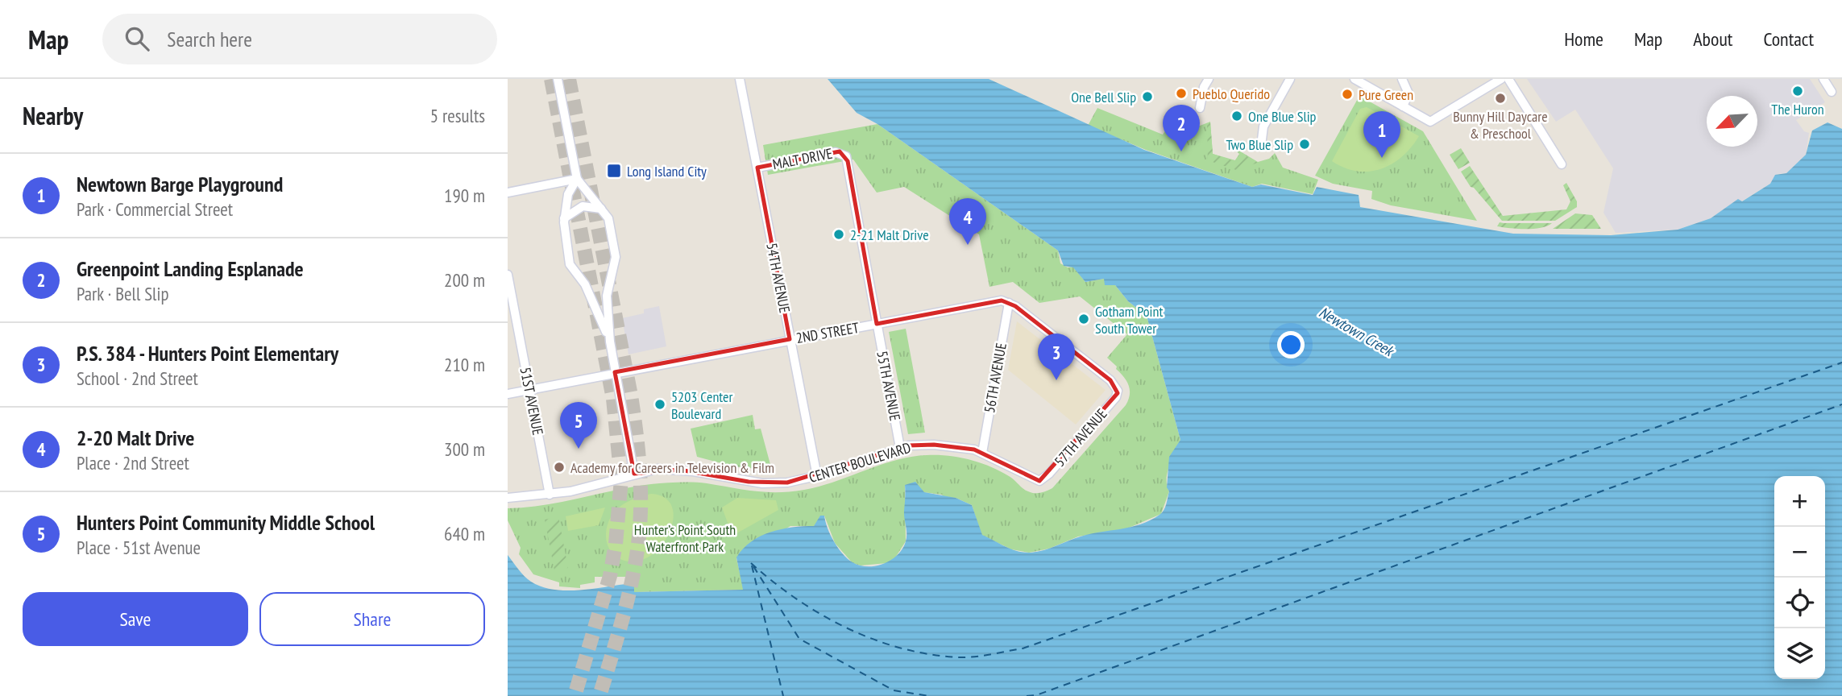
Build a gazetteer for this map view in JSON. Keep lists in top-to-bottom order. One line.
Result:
{"streets":{"street":["MALT DRIVE","54TH AVENUE","2ND STREET","56TH AVENUE","55TH AVENUE","51ST AVENUE","57TH AVENUE","CENTER BOULEVARD"]},"crossings":[["MALT DRIVE","54TH AVENUE"],["MALT DRIVE","2ND STREET"],["MALT DRIVE","55TH AVENUE"],["54TH AVENUE","2ND STREET"],["54TH AVENUE","CENTER BOULEVARD"],["2ND STREET","56TH AVENUE"],["2ND STREET","55TH AVENUE"],["2ND STREET","51ST AVENUE"],["2ND STREET","57TH AVENUE"],["56TH AVENUE","57TH AVENUE"],["56TH AVENUE","CENTER BOULEVARD"],["55TH AVENUE","CENTER BOULEVARD"],["51ST AVENUE","CENTER BOULEVARD"],["57TH AVENUE","CENTER BOULEVARD"]],"water":["Newtown Creek"],"parks":["Hunter’s Point South Waterfront Park"],"places":{"other":["The Huron","Pueblo Querido","Pure Green","One Bell Slip","Bunny Hill Daycare & Preschool","One Blue Slip","Two Blue Slip","2-21 Malt Drive","Gotham Point South Tower","5203 Center Boulevard","Academy for Careers in Television & Film"],"transit":["Long Island City"]},"north":"bottom left","page":{"header":"Map","search":"Search here","nav":["Home","Map","About","Contact"],"heading":["Nearby","5 results"],"pins":["2","1","4","3","5"],"list":[{"mark":"1","name":"Newtown Barge Playground","note":"Park · Commercial Street","value":"190 m"},{"mark":"2","name":"Greenpoint Landing Esplanade","note":"Park · Bell Slip","value":"200 m"},{"mark":"3","name":"P.S. 384 - Hunters Point Elementary","note":"School · 2nd Street","value":"210 m"},{"mark":"4","name":"2-20 Malt Drive","note":"Place · 2nd Street","value":"300 m"},{"mark":"5","name":"Hunters Point Community Middle School","note":"Place · 51st Avenue","value":"640 m"}],"map_buttons":["+","−"],"buttons":["Save","Share"]}}
